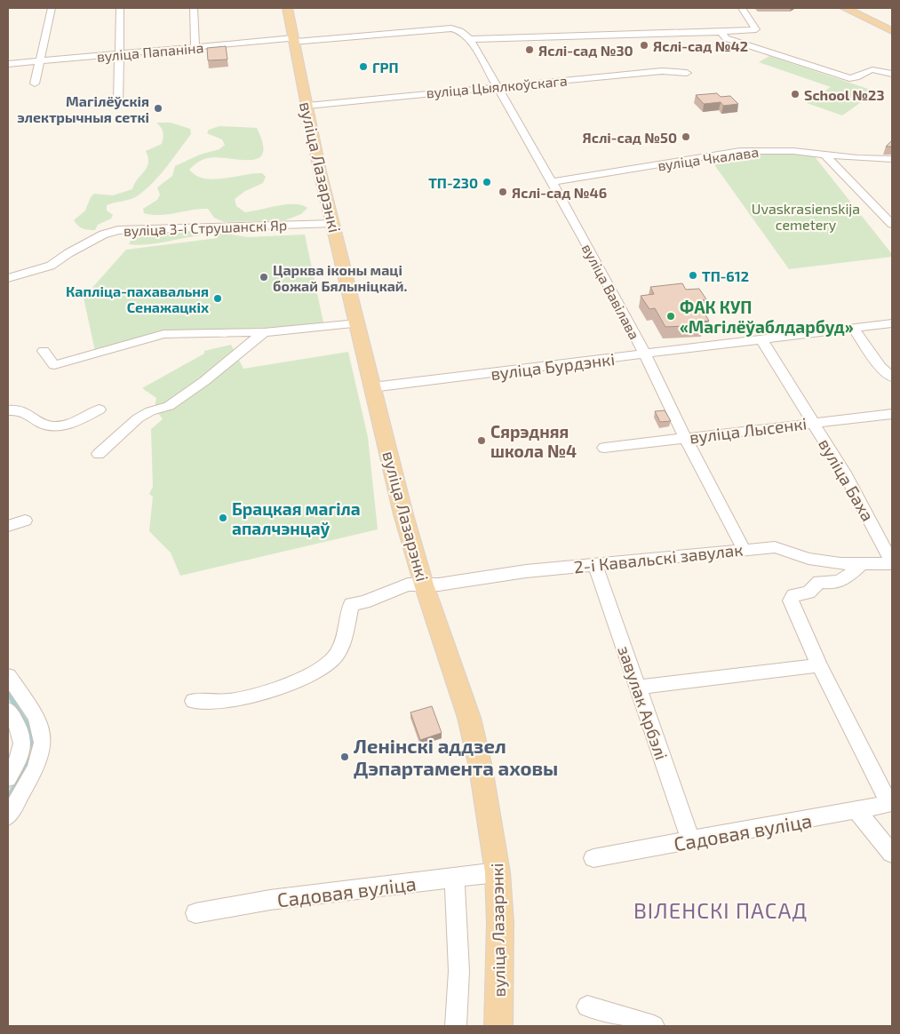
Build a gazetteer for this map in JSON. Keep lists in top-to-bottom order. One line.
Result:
{"streets":{"main road":["вуліца Лазарэнкі"],"street":["вуліца Папаніна","вуліца Цыялкоўскага","вуліца Чкалава","вуліца 3-і Струшанскі Яр","вуліца Вавілава","вуліца Бурдэнкі","вуліца Лысенкі","вуліца Баха","2-і Кавальскі завулак","завулак Арбэлі","Садовая вуліца"]},"crossings":[["вуліца Папаніна","вуліца Лазарэнкі"],["вуліца Папаніна","вуліца Вавілава"],["вуліца Цыялкоўскага","вуліца Лазарэнкі"],["вуліца Цыялкоўскага","вуліца Вавілава"],["вуліца Чкалава","вуліца Вавілава"],["вуліца Лазарэнкі","вуліца 3-і Струшанскі Яр"],["вуліца Лазарэнкі","вуліца Бурдэнкі"],["вуліца Лазарэнкі","2-і Кавальскі завулак"],["вуліца Лазарэнкі","Садовая вуліца"],["вуліца Вавілава","вуліца Бурдэнкі"],["вуліца Вавілава","вуліца Лысенкі"],["вуліца Вавілава","2-і Кавальскі завулак"],["вуліца Бурдэнкі","вуліца Баха"],["вуліца Лысенкі","вуліца Баха"],["вуліца Баха","2-і Кавальскі завулак"],["2-і Кавальскі завулак","завулак Арбэлі"],["завулак Арбэлі","Садовая вуліца"]],"districts":["ВІЛЕНСКІ ПАСАД"],"parks":["Uvaskrasienskija cemetery"],"places":["Яслі-сад №42","Яслі-сад №30","ГРП","School №23","Магілёўскія электрычныя сеткі","Яслі-сад №50","ТП-230","Яслі-сад №46","ТП-612","Царква іконы маці божай Бялыніцкай.","Капліца-пахавальня Сенажацкіх","ФАК КУП «Магілёўаблдарбуд»","Сярэдняя школа №4","Брацкая магіла апалчэнцаў","Ленінскі аддзел Дэпартамента аховы"]}
